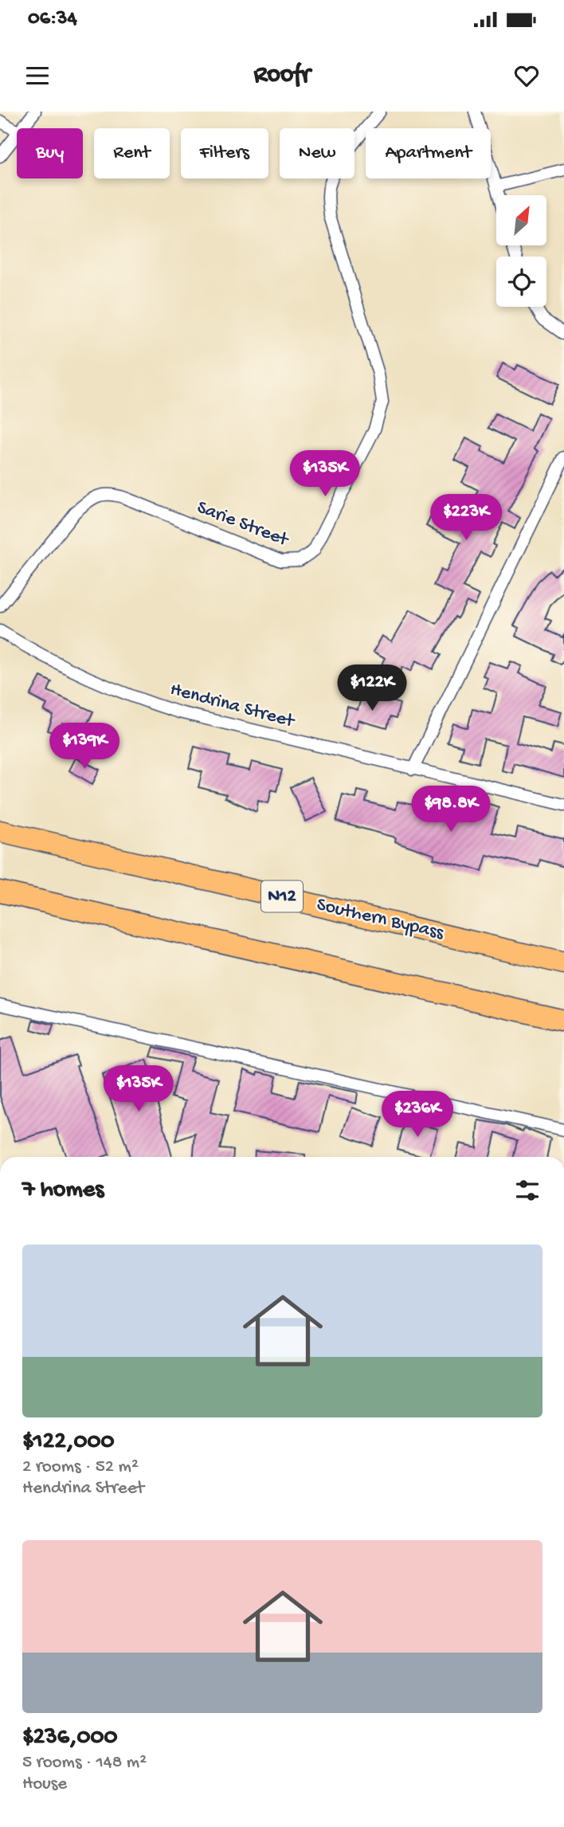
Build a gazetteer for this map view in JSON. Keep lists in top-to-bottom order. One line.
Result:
{"streets":{"highway":["N12","Southern Bypass"],"street":["Sarie Street","Hendrina Street"]},"north":"top right","page":{"status":"06:34","header":"Roofr","chip":["Buy","Rent","Filters","New","Apartment"],"price":["$135K","$223K","$122K","$139K","$98.8K","$135K","$236K"],"heading":"7 homes","list":[{"name":"$122,000","note":"2 rooms · 52 m² · Hendrina Street"},{"name":"$236,000","note":"5 rooms · 148 m² · House"}]}}
